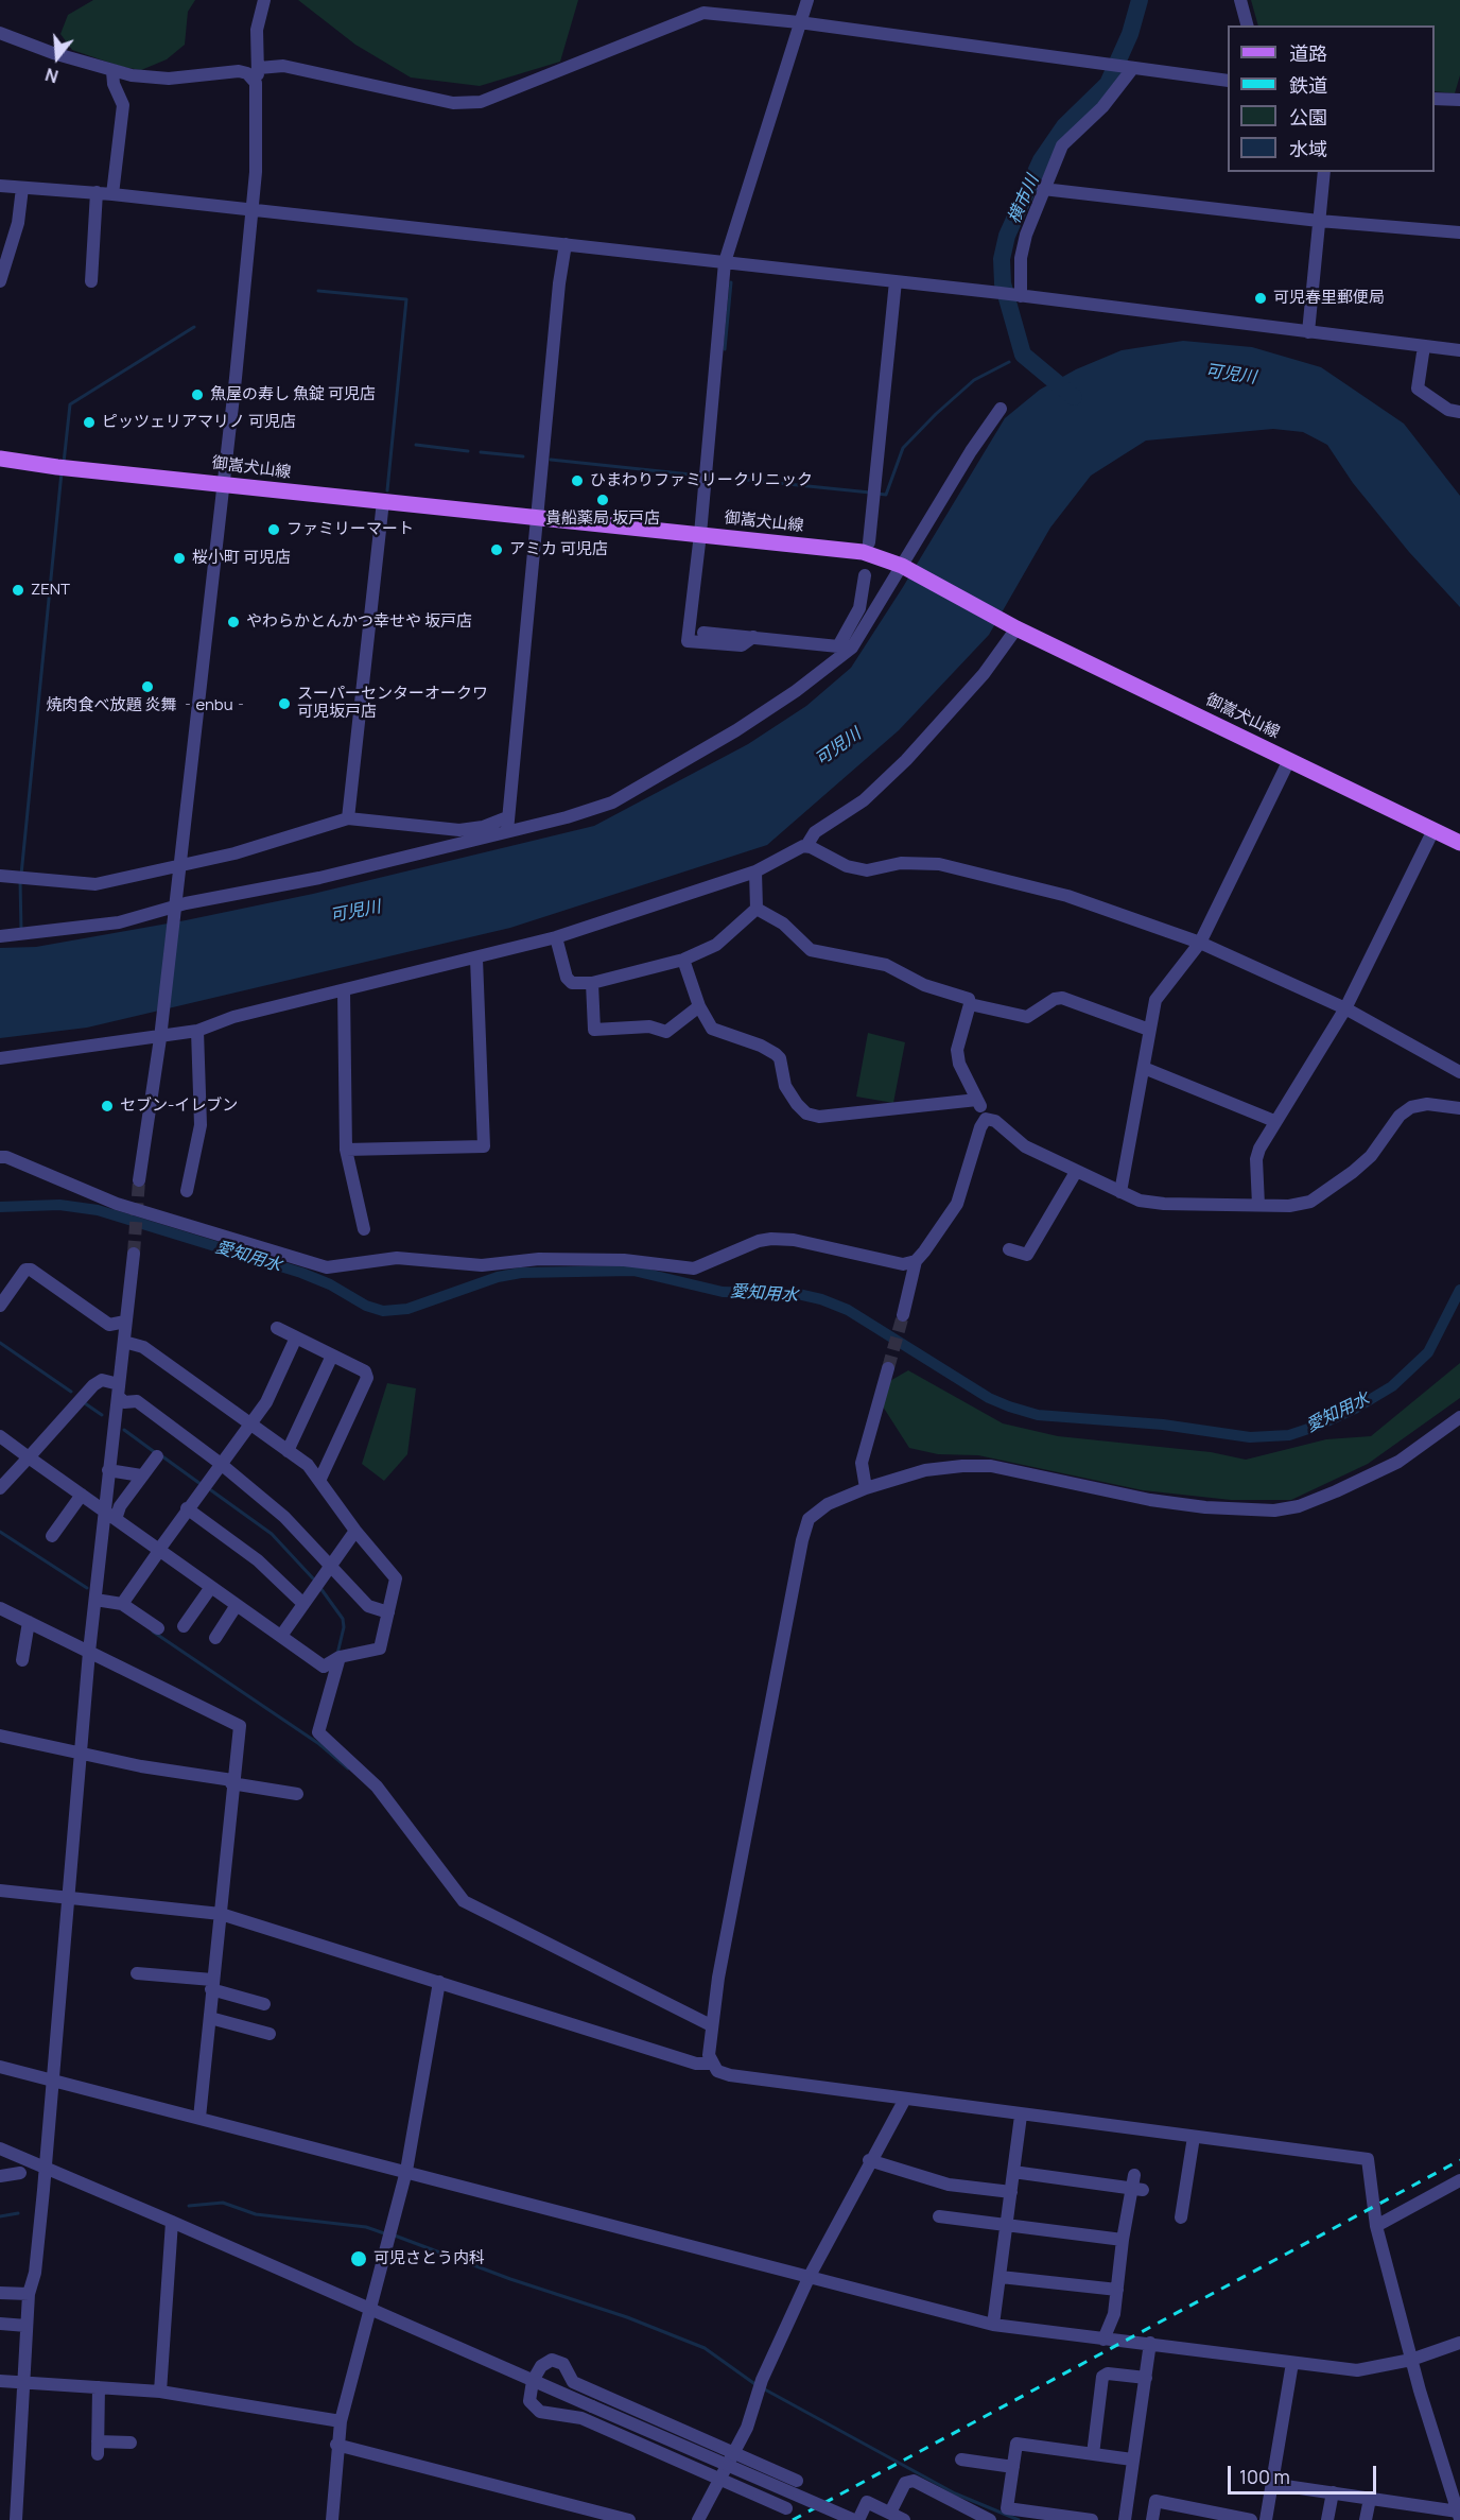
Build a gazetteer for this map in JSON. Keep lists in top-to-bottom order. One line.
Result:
{"streets":{"main road":["御嵩犬山線"]},"water":["横市川","可児川","愛知用水"],"places":["可児春里郵便局","魚屋の寿し 魚錠 可児店","ピッツェリアマリノ 可児店","ひまわりファミリークリニック","貴船薬局 坂戸店","ファミリーマート","アミカ 可児店","桜小町 可児店","ZENT","やわらかとんかつ幸せや 坂戸店","焼肉食べ放題 炎舞 ‐enbu‐","スーパーセンターオークワ 可児坂戸店","セブン-イレブン","可児さとう内科"],"legend":["道路","鉄道","公園","水域"],"scale_bar":"100 m","north":"bottom"}
